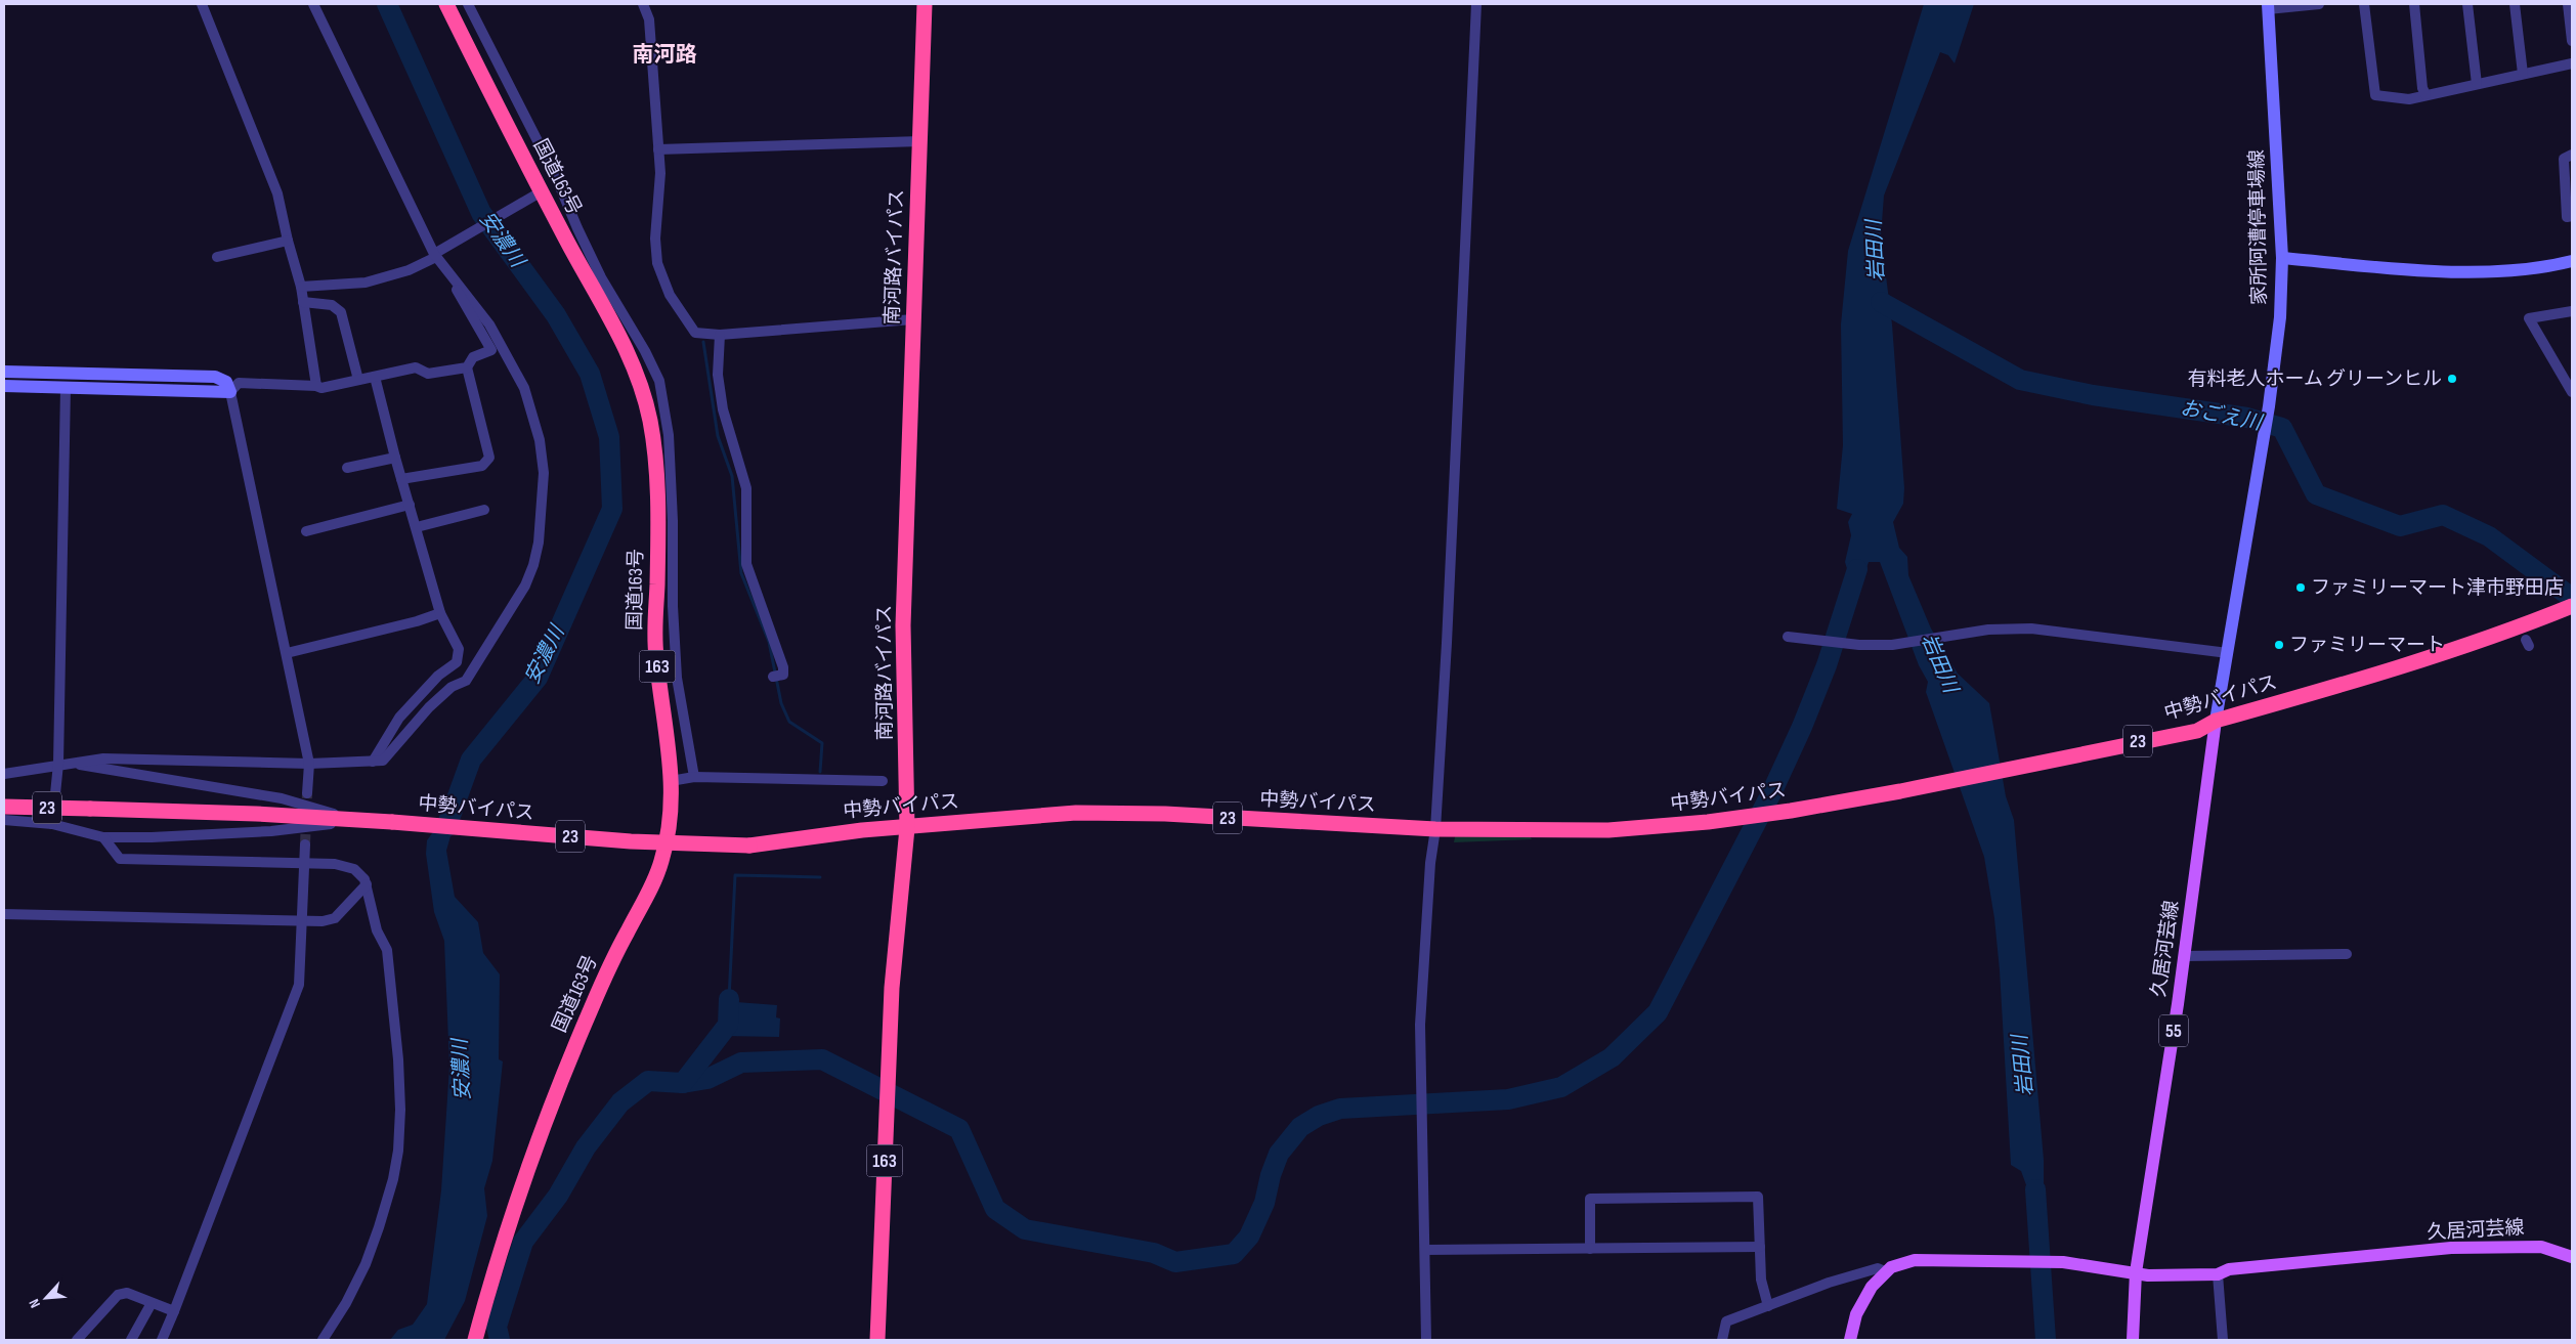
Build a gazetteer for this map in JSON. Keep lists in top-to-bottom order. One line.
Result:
{"streets":{"highway":["国道163号","南河路バイパス","163","中勢バイパス","23"],"main road":["久居河芸線","55"],"street":["家所阿漕停車場線"]},"crossings":[["家所阿漕停車場線","中勢バイパス"],["家所阿漕停車場線","久居河芸線"],["南河路バイパス","中勢バイパス"],["中勢バイパス","久居河芸線"]],"districts":["南河路"],"water":["安濃川","岩田川","おごえ川"],"places":["有料老人ホーム グリーンヒル","ファミリーマート津市野田店","ファミリーマート"],"north":"bottom left"}
